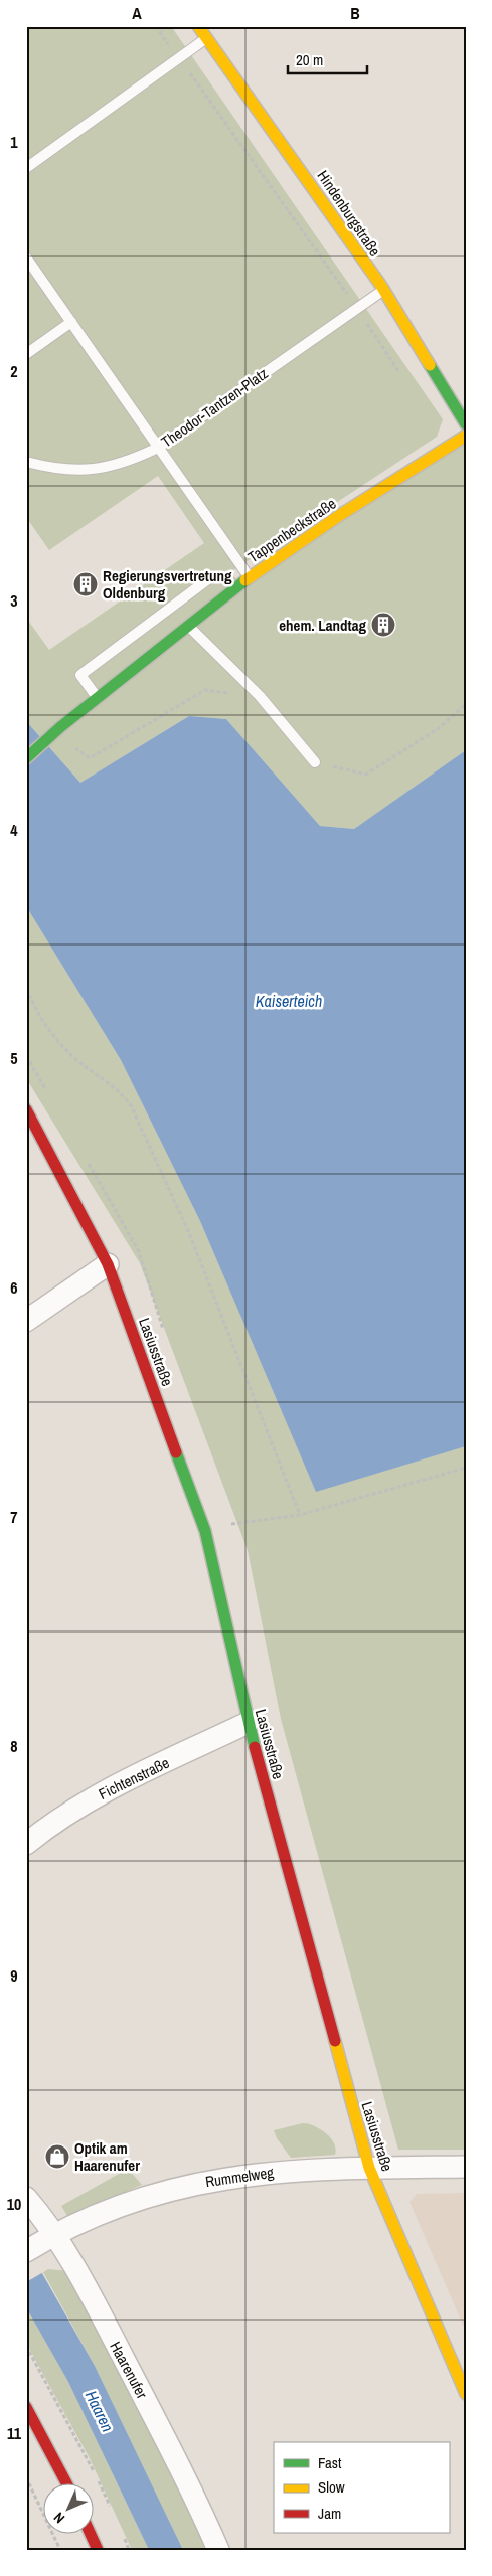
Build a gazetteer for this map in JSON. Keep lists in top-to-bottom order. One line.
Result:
{"streets":{"street":["Hindenburgstraße","Tappenbeckstraße","Lasiusstraße","Fichtenstraße","Rummelweg","Haarenufer"],"lane":["Theodor-Tantzen-Platz"]},"crossings":[["Hindenburgstraße","Theodor-Tantzen-Platz"],["Lasiusstraße","Fichtenstraße"],["Lasiusstraße","Rummelweg"],["Rummelweg","Haarenufer"]],"water":["Kaiserteich","Haaren"],"places":{"building":["Regierungsvertretung Oldenburg","ehem. Landtag"],"shop":["Optik am Haarenufer"]},"legend":["Fast","Slow","Jam"],"scale_bar":"20 m","north":"bottom left","grid":{"columns":["A","B"],"rows":["1","2","3","4","5","6","7","8","9","10","11"]}}
